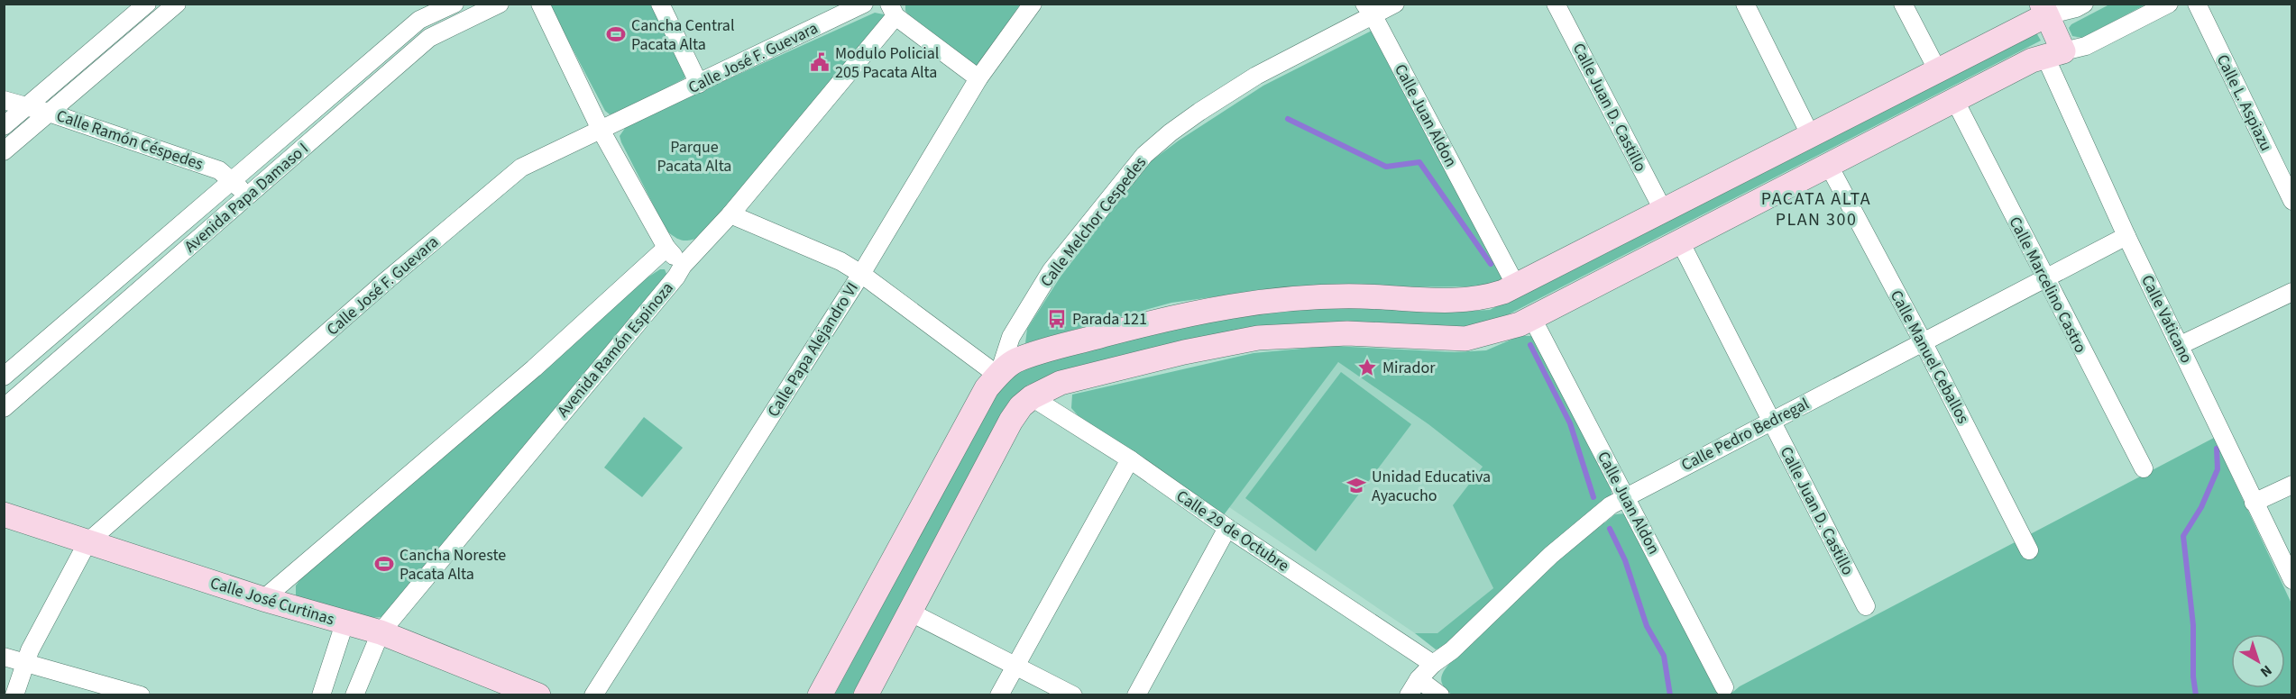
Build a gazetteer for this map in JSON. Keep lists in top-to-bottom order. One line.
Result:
{"streets":{"street":["Calle José F. Guevara","Calle L. Aspiazu","Calle Juan D. Castillo","Calle Juan Aldon","Calle Ramón Céspedes","Avenida Papa Damaso I","Calle Melchor Cespedes","Calle Marcelino Castro","Calle Vaticano","Avenida Ramón Espinoza","Calle Papa Alejandro VI","Calle Manuel Ceballos","Calle Pedro Bedregal","Calle 29 de Octubre","Calle José Curtinas"]},"crossings":[["Calle José F. Guevara","Calle José Curtinas"],["Calle Juan D. Castillo","Calle Pedro Bedregal"],["Calle Juan Aldon","Calle Melchor Cespedes"],["Calle Juan Aldon","Calle Pedro Bedregal"],["Calle Ramón Céspedes","Avenida Papa Damaso I"],["Calle Marcelino Castro","Calle Pedro Bedregal"],["Calle Vaticano","Calle Pedro Bedregal"],["Avenida Ramón Espinoza","Calle José Curtinas"],["Calle Manuel Ceballos","Calle Pedro Bedregal"],["Calle Pedro Bedregal","Calle 29 de Octubre"]],"districts":["PACATA ALTA PLAN 300"],"parks":["Parque Pacata Alta"],"places":{"sports":["Cancha Central Pacata Alta","Cancha Noreste Pacata Alta"],"public building":["Modulo Policial 205 Pacata Alta"],"bus stop":["Parada 121"],"place":["Mirador"],"school or university":["Unidad Educativa Ayacucho"]},"north":"bottom right"}
